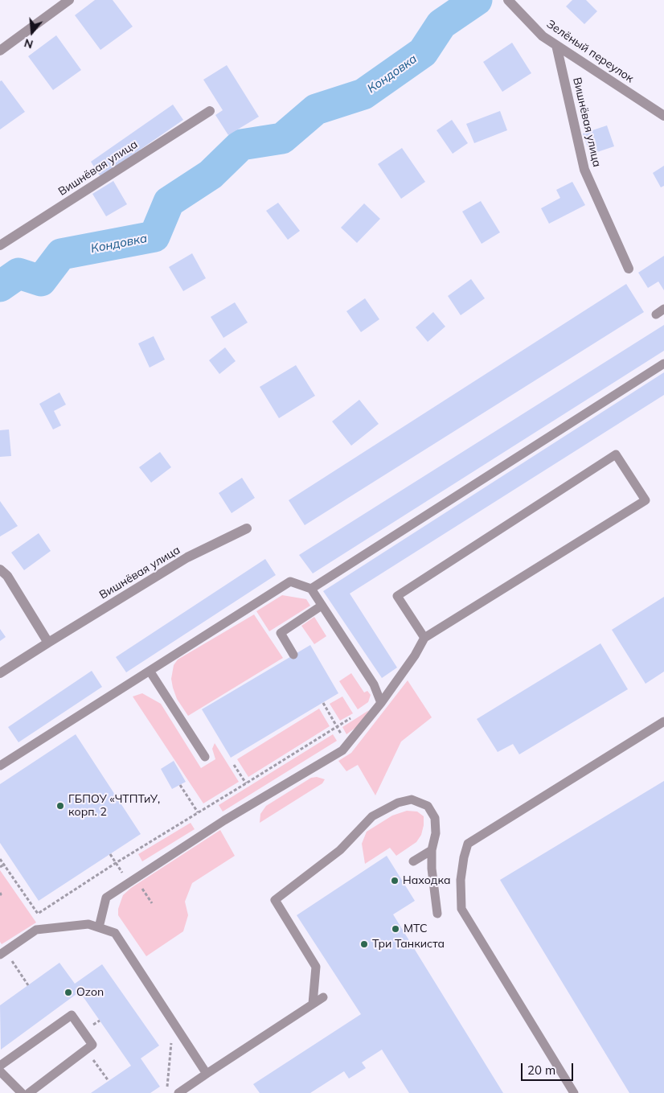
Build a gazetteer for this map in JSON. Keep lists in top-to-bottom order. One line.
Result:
{"streets":{"street":["Зелёный переулок","Вишнёвая улица"]},"crossings":[["Зелёный переулок","Вишнёвая улица"]],"water":["Кондовка"],"places":["ГБПОУ «ЧТПТиУ, корп. 2","Находка","МТС","Три Танкиста","Ozon"],"scale_bar":"20 m","north":"bottom"}
